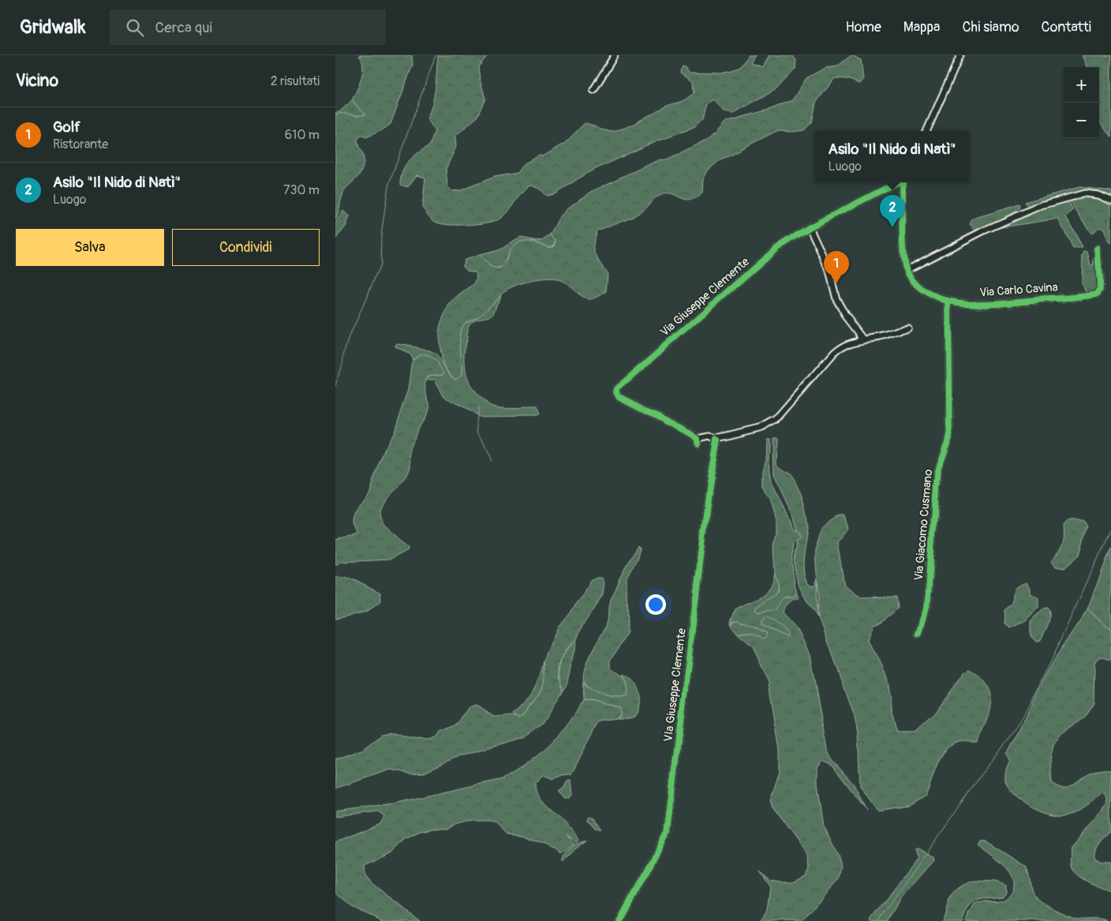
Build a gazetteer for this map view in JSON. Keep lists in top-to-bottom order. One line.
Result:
{"streets":{"street":["Via Carlo Cavina","Via Giuseppe Clemente","Via Giacomo Cusmano","VIa Giuseppe Clemente"]},"crossings":[["Via Carlo Cavina","Via Giacomo Cusmano"],["Via Giuseppe Clemente","VIa Giuseppe Clemente"]],"page":{"header":"Gridwalk","search":"Cerca qui","nav":["Home","Mappa","Chi siamo","Contatti"],"heading":["Vicino","2 risultati"],"map_buttons":["+","−"],"list":[{"mark":"1","name":"Golf","note":"Ristorante","value":"610 m"},{"mark":"2","name":"Asilo \"Il Nido di Natì\"","note":"Luogo","value":"730 m"}],"popup":["Asilo \"Il Nido di Natì\"","Luogo"],"pins":["2","1"],"buttons":["Salva","Condividi"]}}
